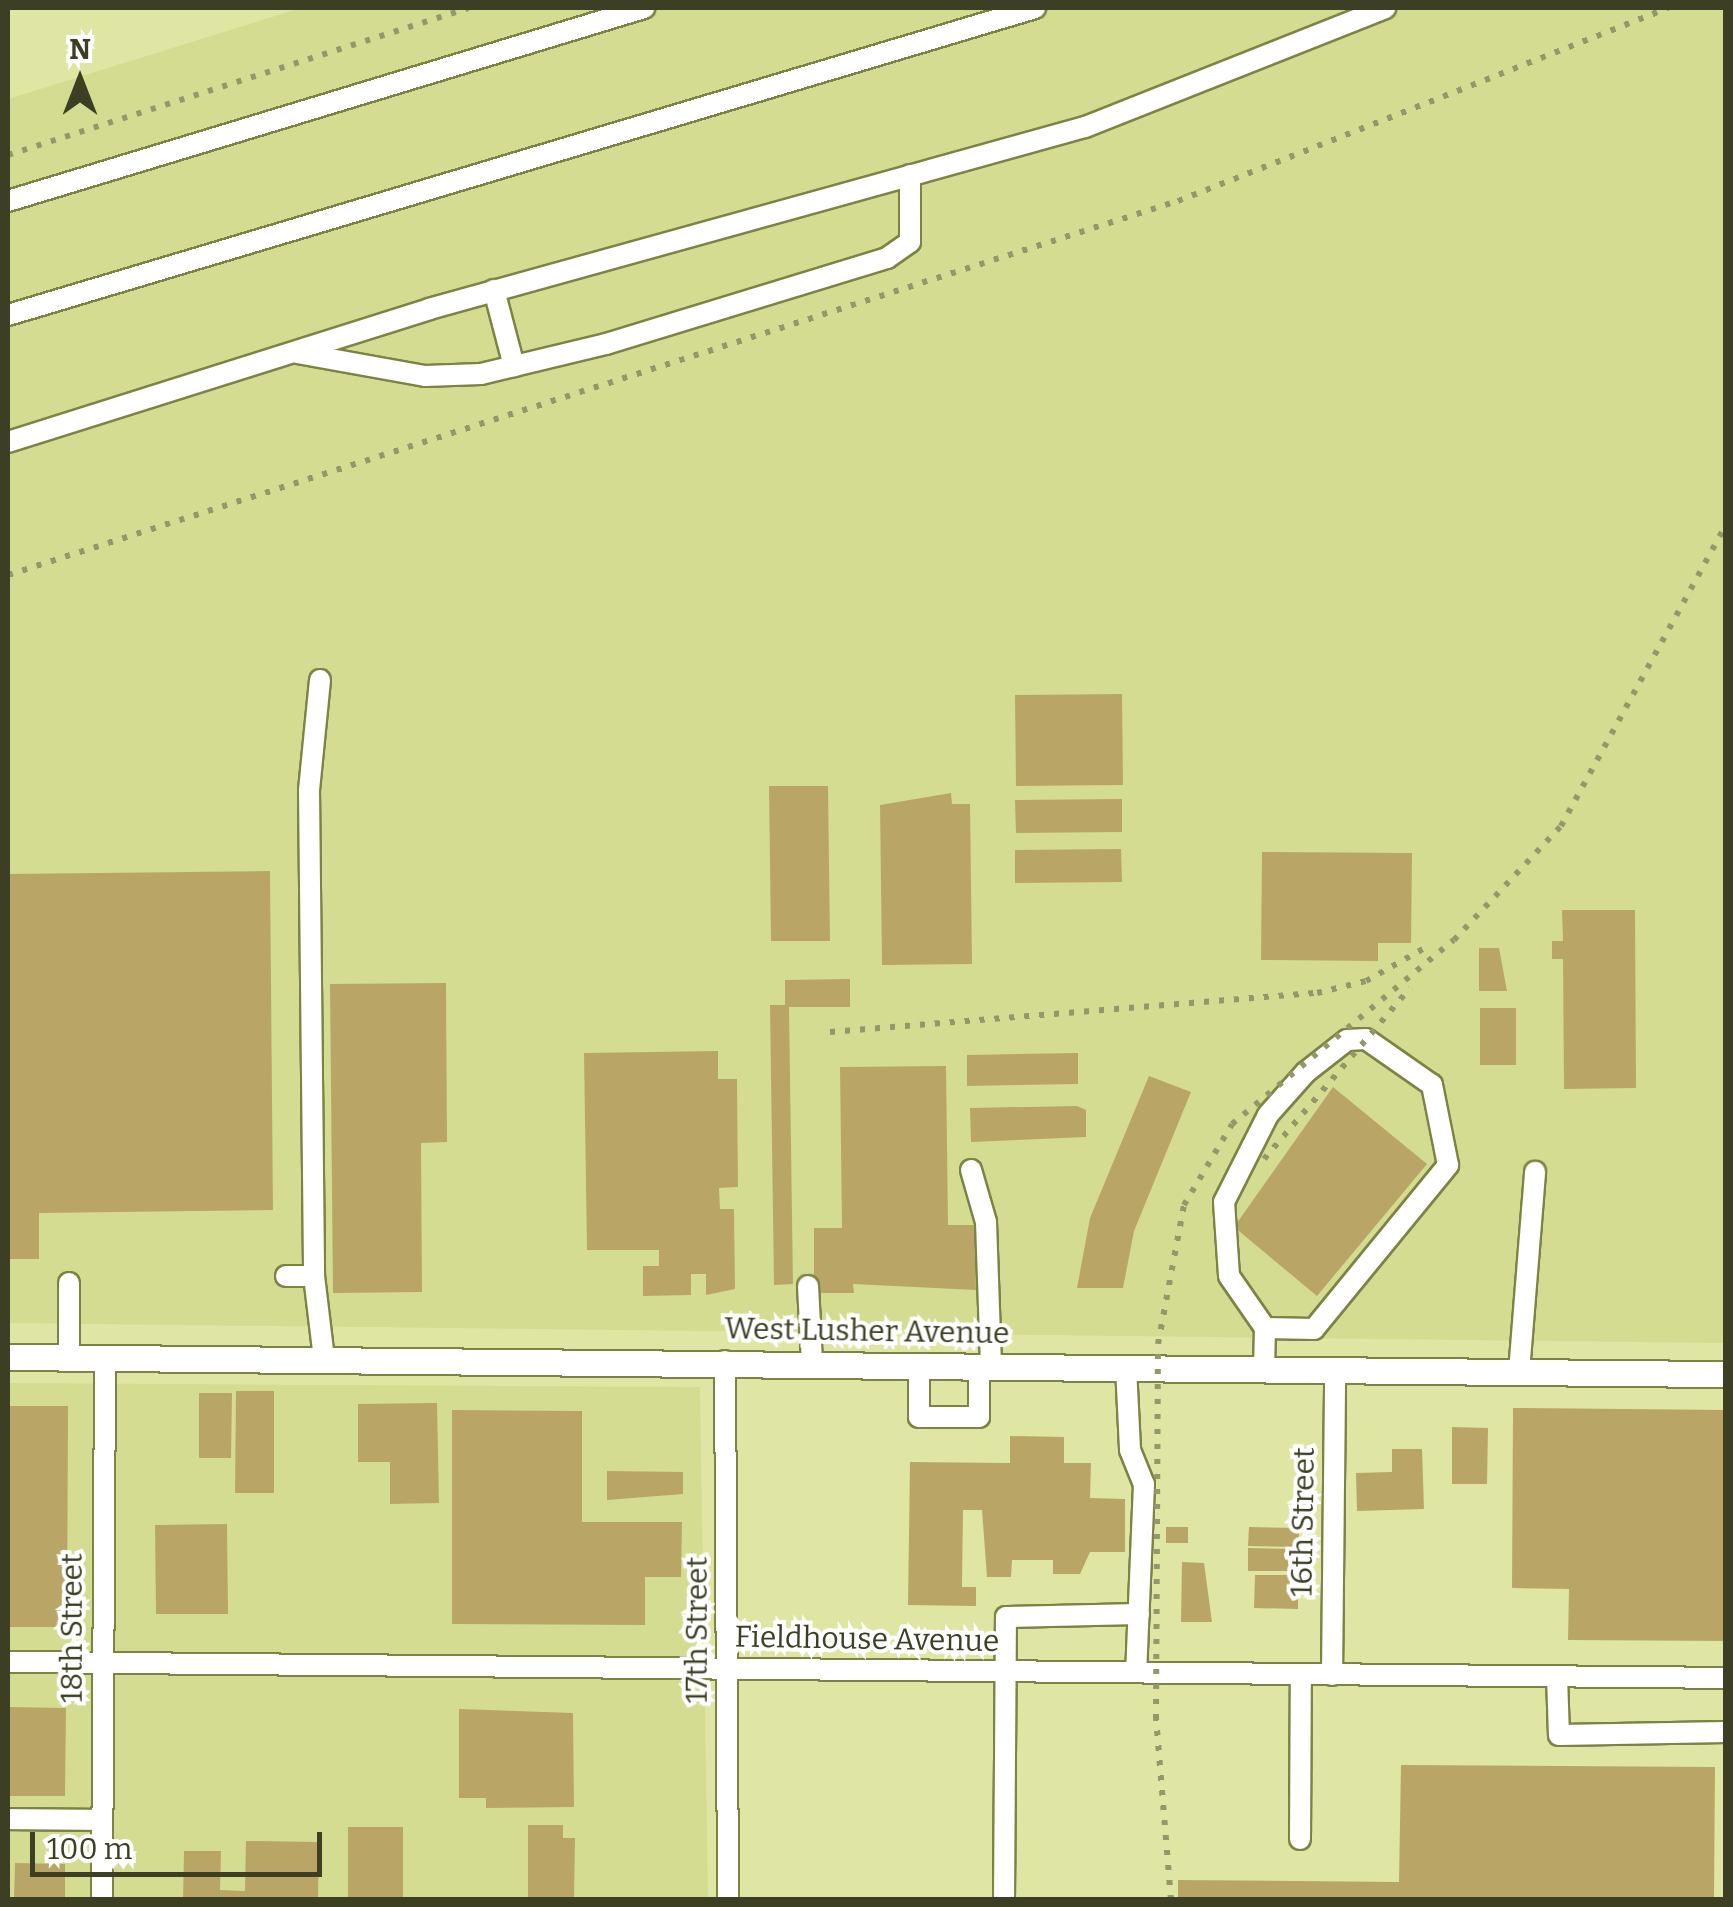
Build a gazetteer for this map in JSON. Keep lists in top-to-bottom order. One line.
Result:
{"streets":{"main road":["West Lusher Avenue"],"street":["16th Street","18th Street","17th Street","Fieldhouse Avenue"]},"crossings":[["West Lusher Avenue","16th Street"],["West Lusher Avenue","18th Street"],["West Lusher Avenue","17th Street"],["16th Street","Fieldhouse Avenue"],["18th Street","Fieldhouse Avenue"],["17th Street","Fieldhouse Avenue"]],"scale_bar":"100 m","north":"top"}
